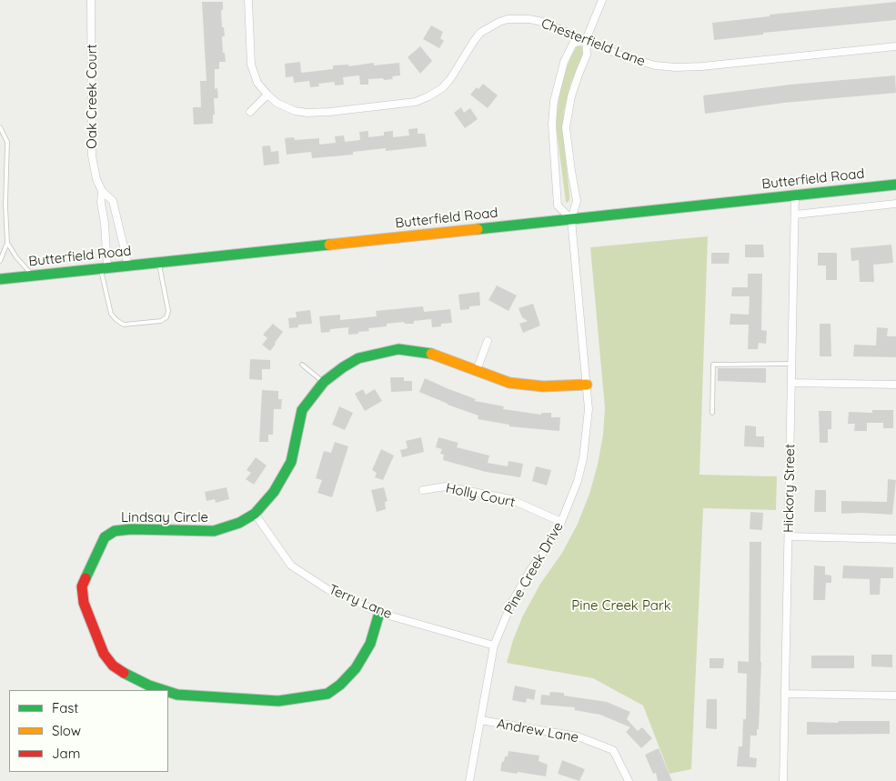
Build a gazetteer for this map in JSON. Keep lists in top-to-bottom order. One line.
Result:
{"streets":{"street":["Chesterfield Lane","Oak Creek Court","Butterfield Road","Hickory Street","Holly Court","Lindsay Circle","Pine Creek Drive","Terry Lane","Andrew Lane"]},"crossings":[["Chesterfield Lane","Pine Creek Drive"],["Oak Creek Court","Butterfield Road"],["Butterfield Road","Hickory Street"],["Butterfield Road","Pine Creek Drive"],["Holly Court","Pine Creek Drive"],["Lindsay Circle","Pine Creek Drive"],["Lindsay Circle","Terry Lane"],["Pine Creek Drive","Terry Lane"],["Pine Creek Drive","Andrew Lane"]],"parks":["Pine Creek Park"],"legend":["Fast","Slow","Jam"]}
